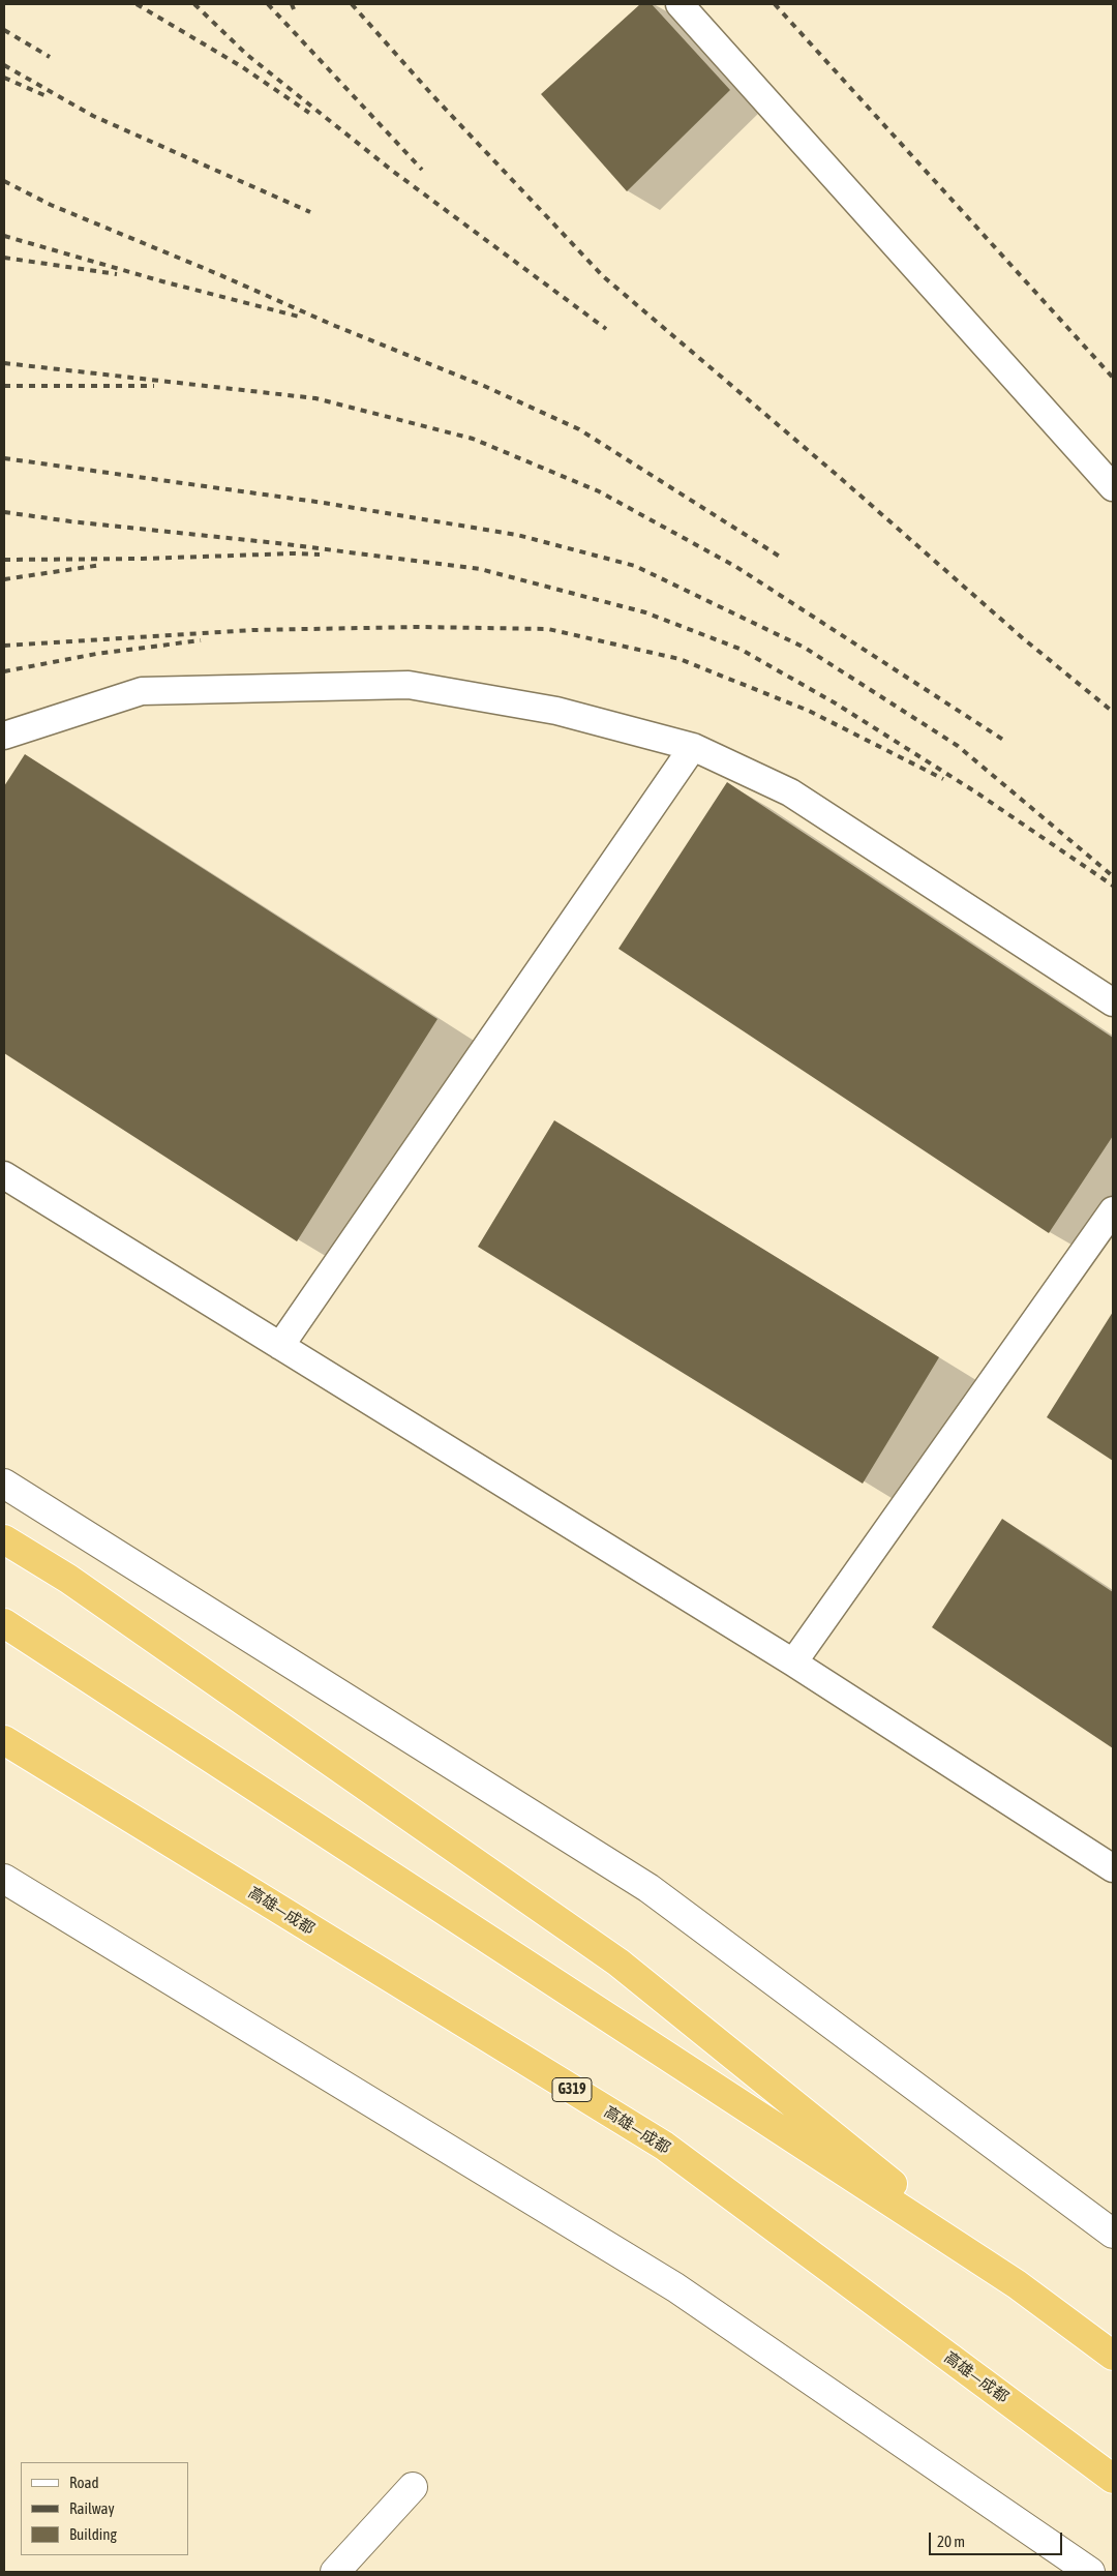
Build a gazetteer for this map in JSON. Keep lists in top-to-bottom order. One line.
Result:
{"streets":{"highway":["高雄—成都","G319"]},"legend":["Road","Railway","Building"],"scale_bar":"20 m"}
